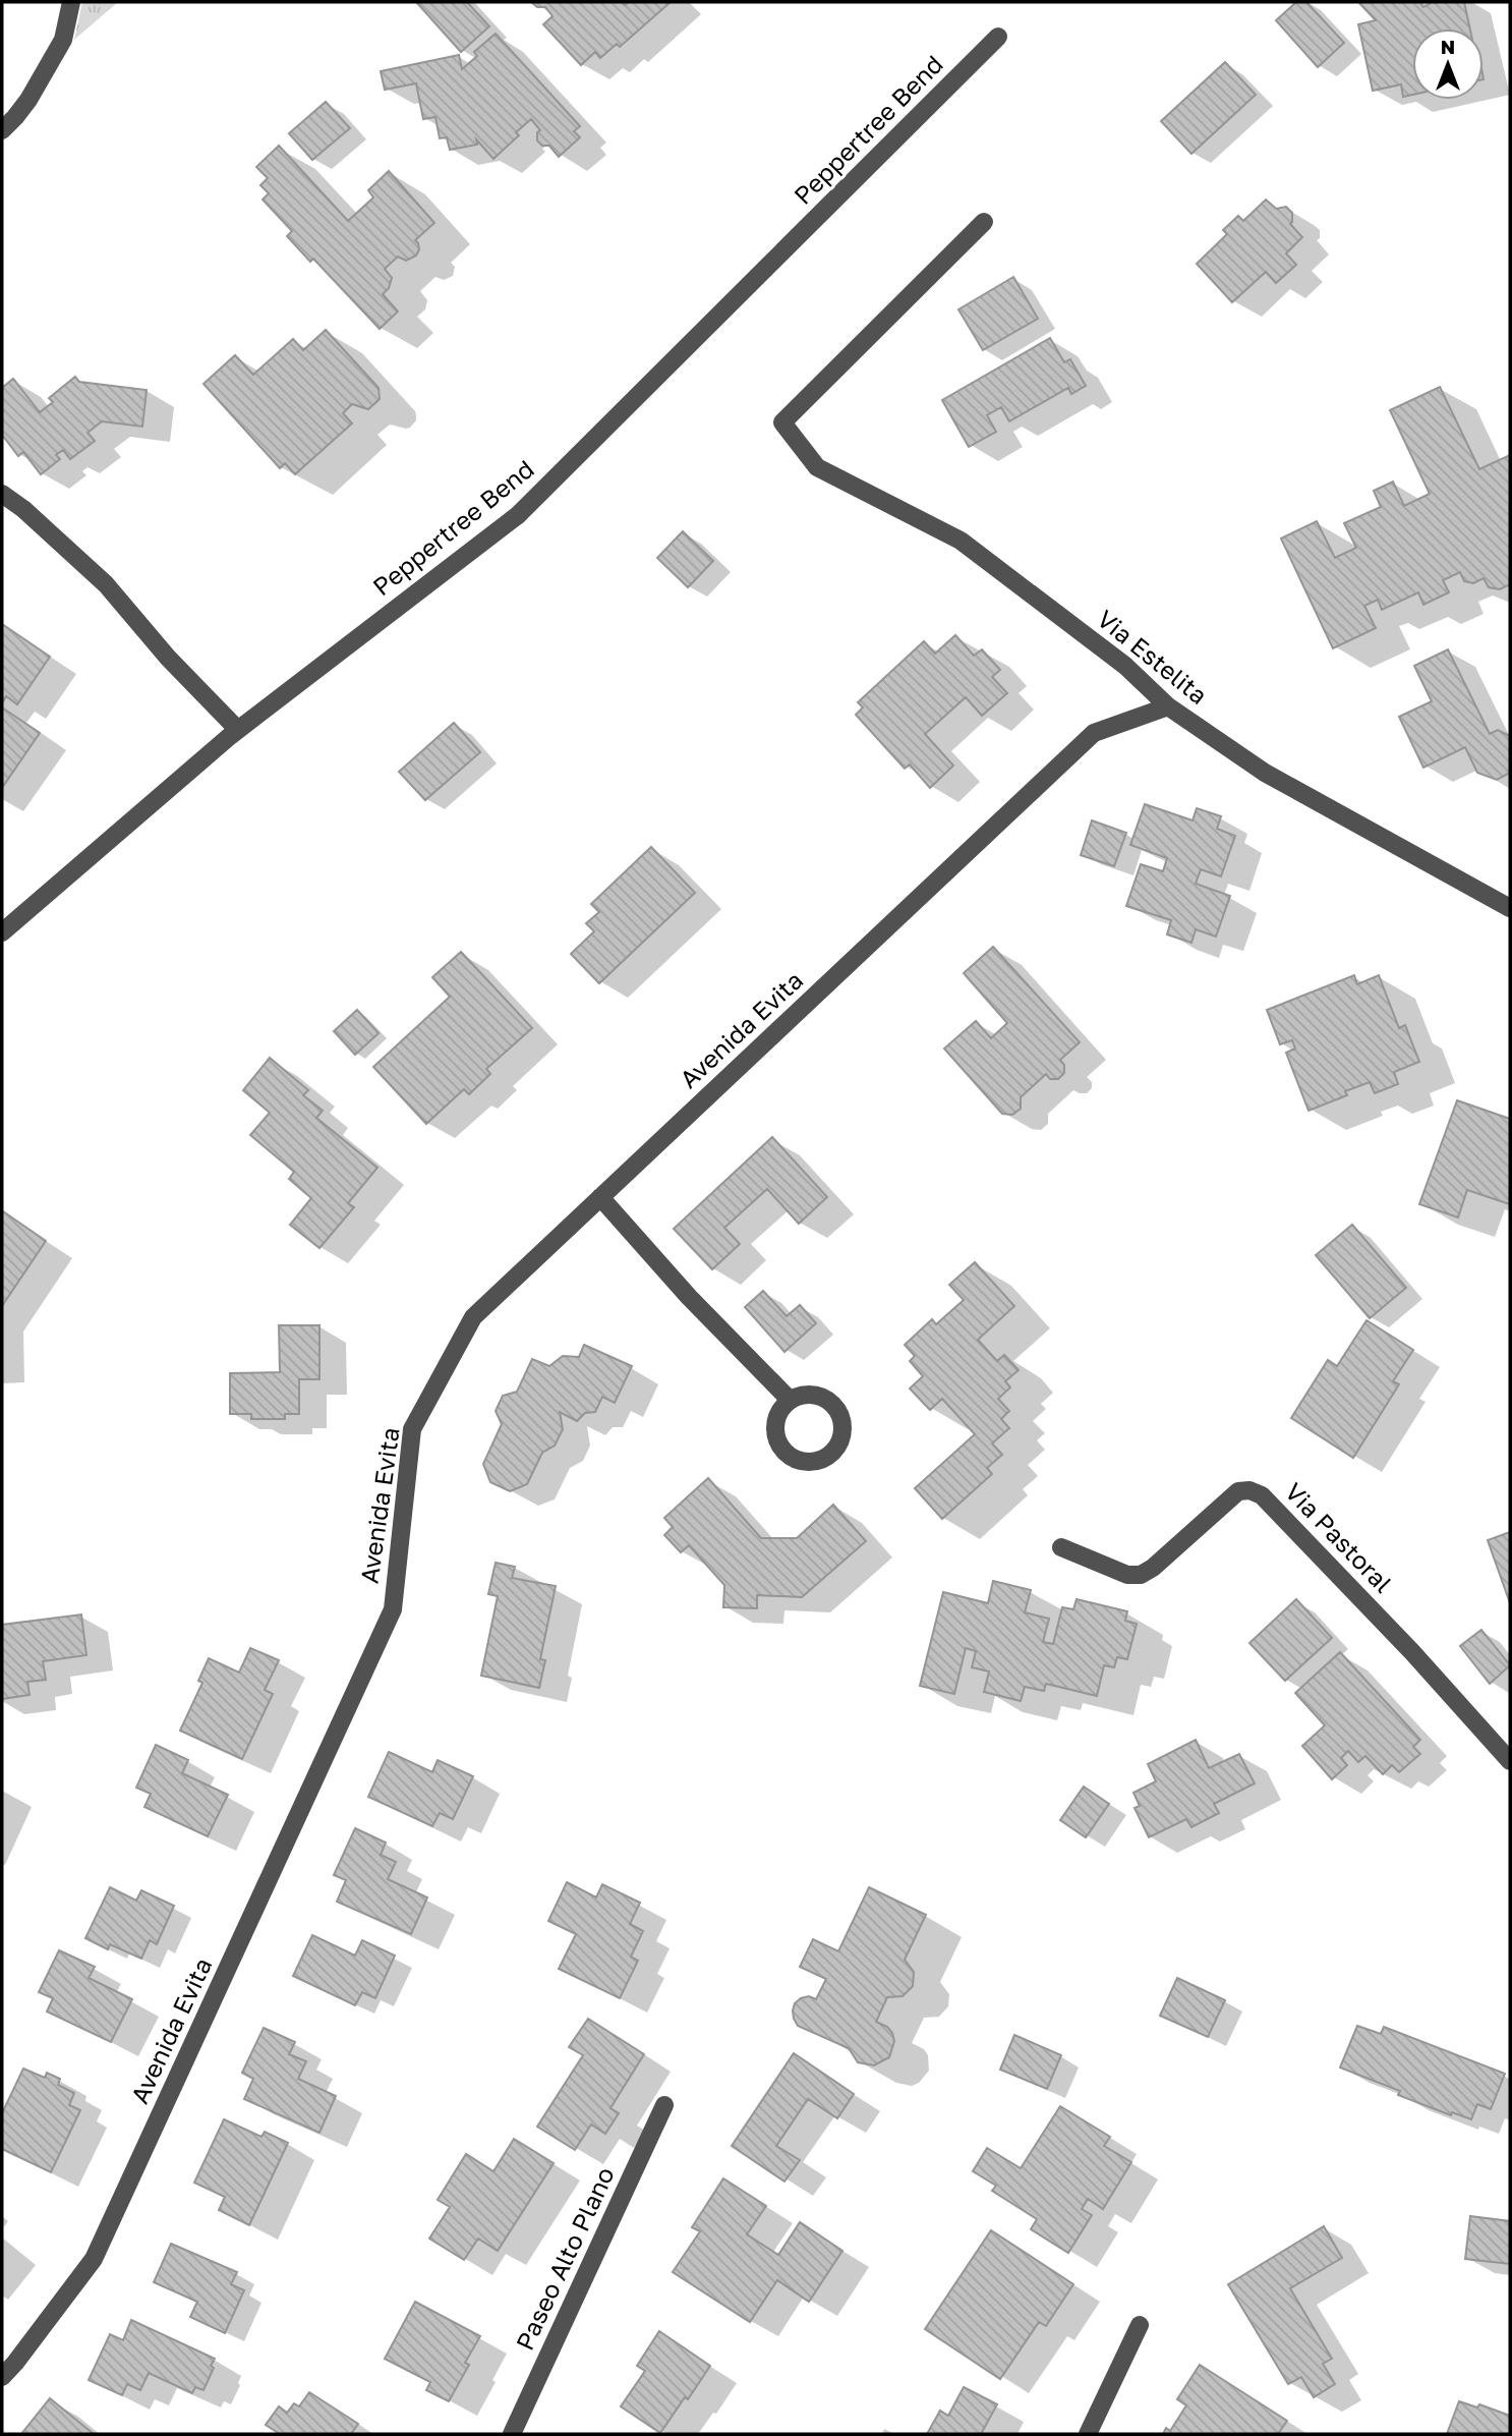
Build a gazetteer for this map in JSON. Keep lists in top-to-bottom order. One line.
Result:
{"streets":{"street":["Peppertree Bend","Via Estelita","Avenida Evita","Via Pastoral","Paseo Alto Plano"]},"crossings":[["Via Estelita","Avenida Evita"]],"north":"top"}
